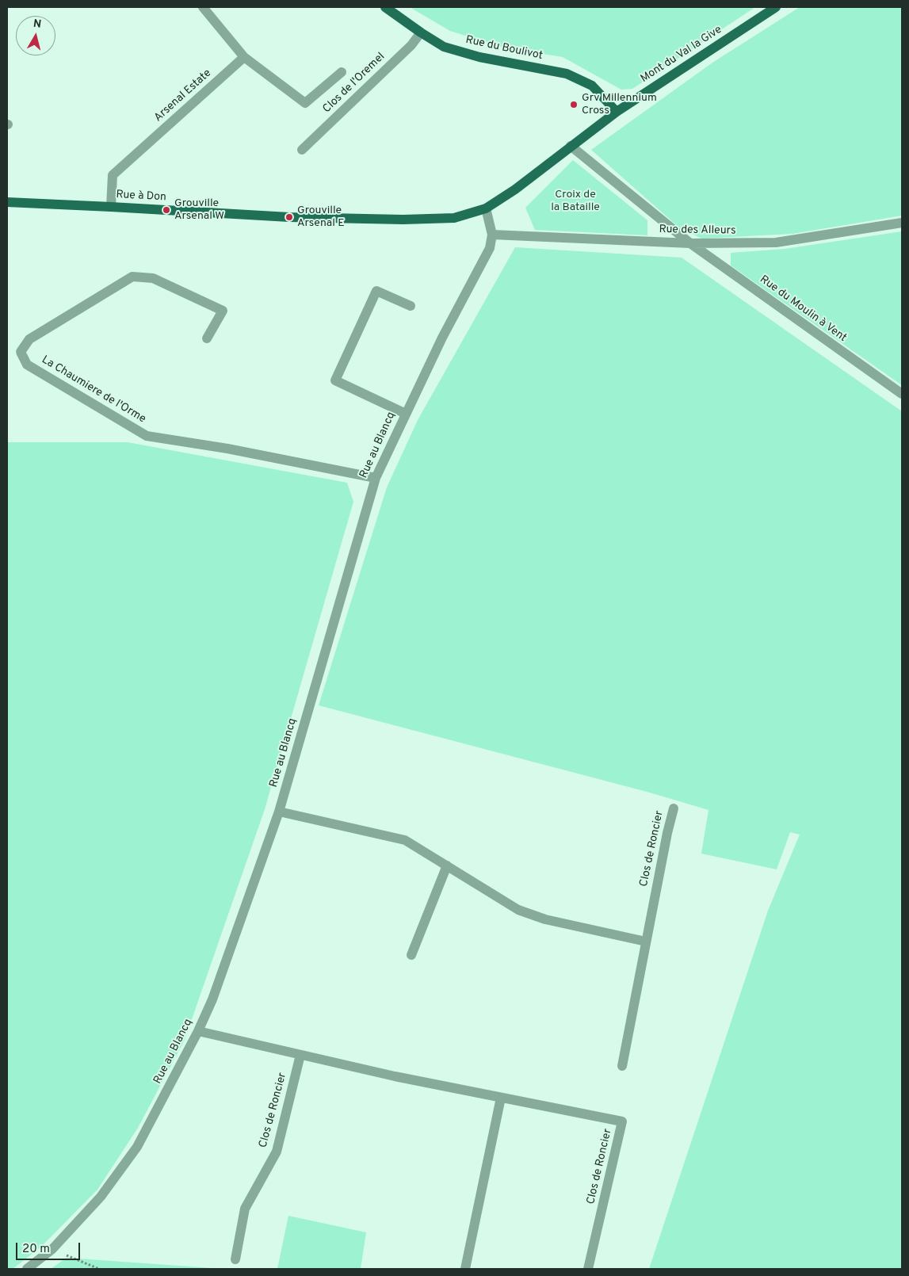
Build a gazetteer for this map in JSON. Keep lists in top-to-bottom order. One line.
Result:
{"streets":{"main road":["Rue du Boulivot","Mont du Val la Give","Rue à Don"],"street":["Clos de l'Oremel","Arsenal Estate","Rue des Alleurs","Rue du Moulin à Vent","La Chaumiere de l'Orme","Rue au Blancq","Clos de Roncier"]},"crossings":[["Rue du Boulivot","Mont du Val la Give"],["Rue du Boulivot","Clos de l'Oremel"],["Mont du Val la Give","Rue à Don"],["Mont du Val la Give","Rue du Moulin à Vent"],["Mont du Val la Give","Rue au Blancq"],["Arsenal Estate","Rue à Don"],["Rue à Don","Rue au Blancq"],["Rue des Alleurs","Rue du Moulin à Vent"],["Rue des Alleurs","Rue au Blancq"],["La Chaumiere de l'Orme","Rue au Blancq"],["Rue au Blancq","Clos de Roncier"]],"parks":["Croix de la Bataille"],"places":["Grv Millennium Cross","Grouville Arsenal W","Grouville Arsenal E"],"scale_bar":"20 m","north":"top"}
